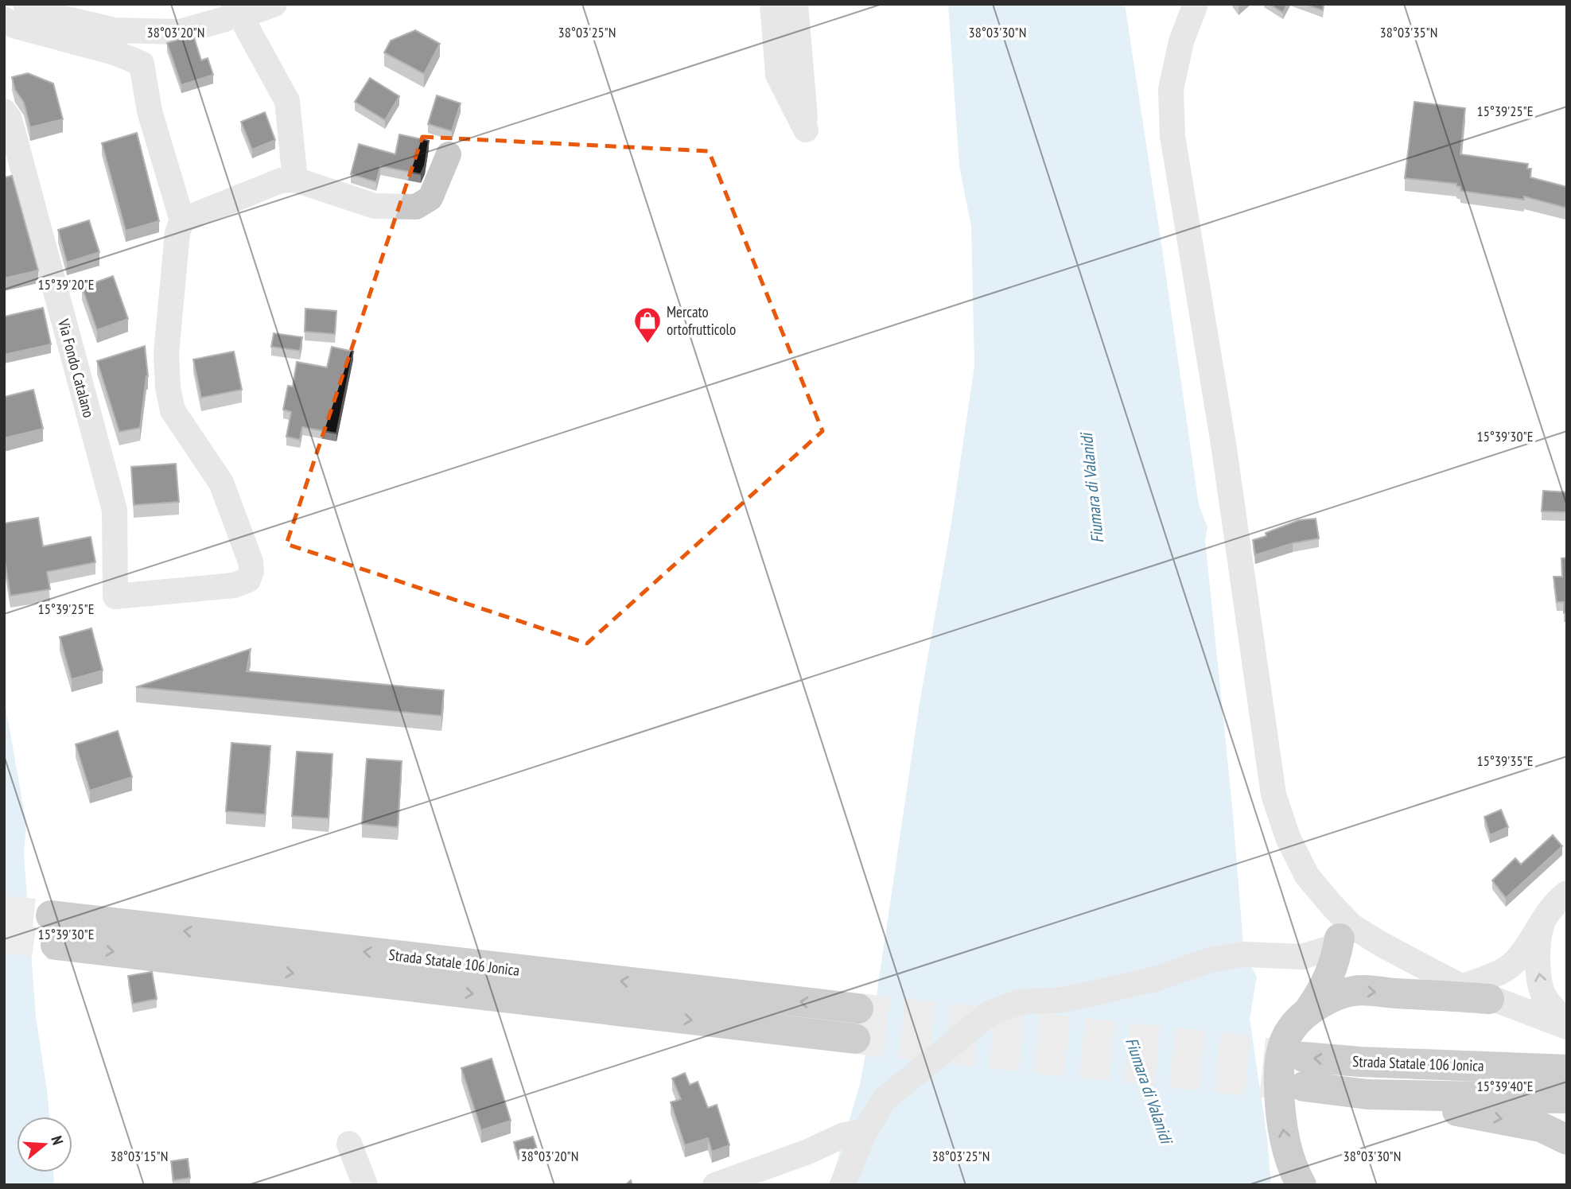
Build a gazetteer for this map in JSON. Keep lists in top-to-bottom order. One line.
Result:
{"streets":{"highway":["Strada Statale 106 Jonica"],"street":["Via Fondo Catalano"]},"water":["Fiumara di Valanidi"],"places":{"shop":["Mercato ortofrutticolo"]},"north":"right","coordinates":["38°03'20\"N","38°03'25\"N","38°03'30\"N","38°03'35\"N","15°39'25\"E","15°39'20\"E","15°39'30\"E","15°39'35\"E","15°39'40\"E","38°03'15\"N"]}
